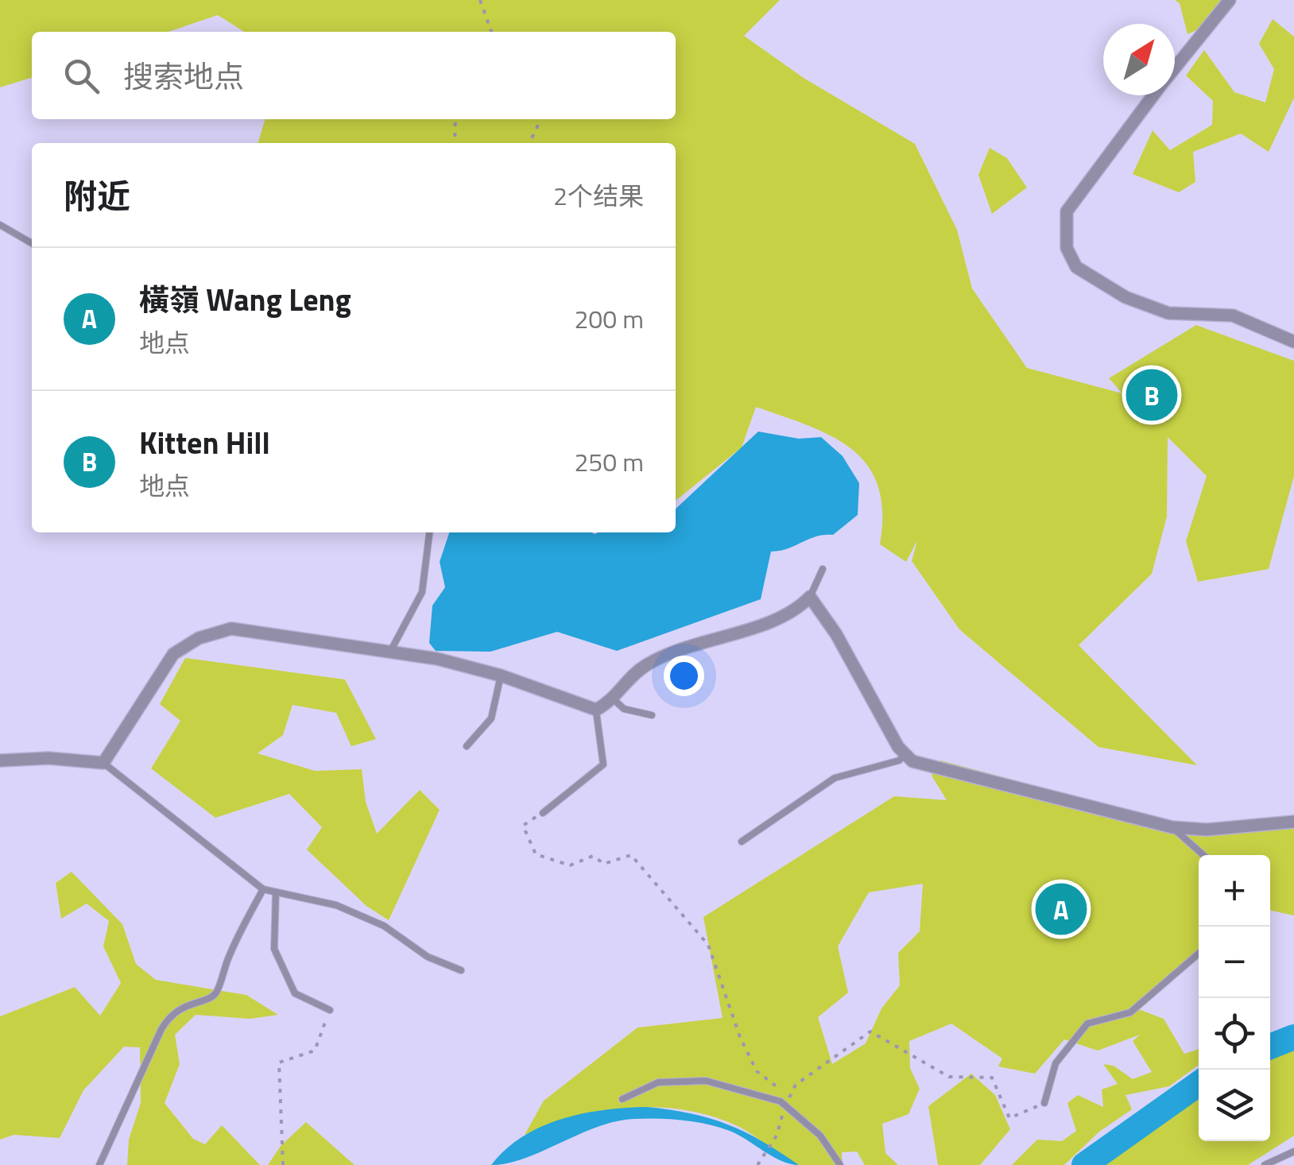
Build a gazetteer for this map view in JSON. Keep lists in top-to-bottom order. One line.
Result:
{"north":"top right","page":{"search":"搜索地点","heading":["附近","2个结果"],"list":[{"mark":"A","name":"橫嶺 Wang Leng","note":"地点","value":"200 m"},{"mark":"B","name":"Kitten Hill","note":"地点","value":"250 m"}],"pins":["B","A"],"map_buttons":["+","−"]}}
